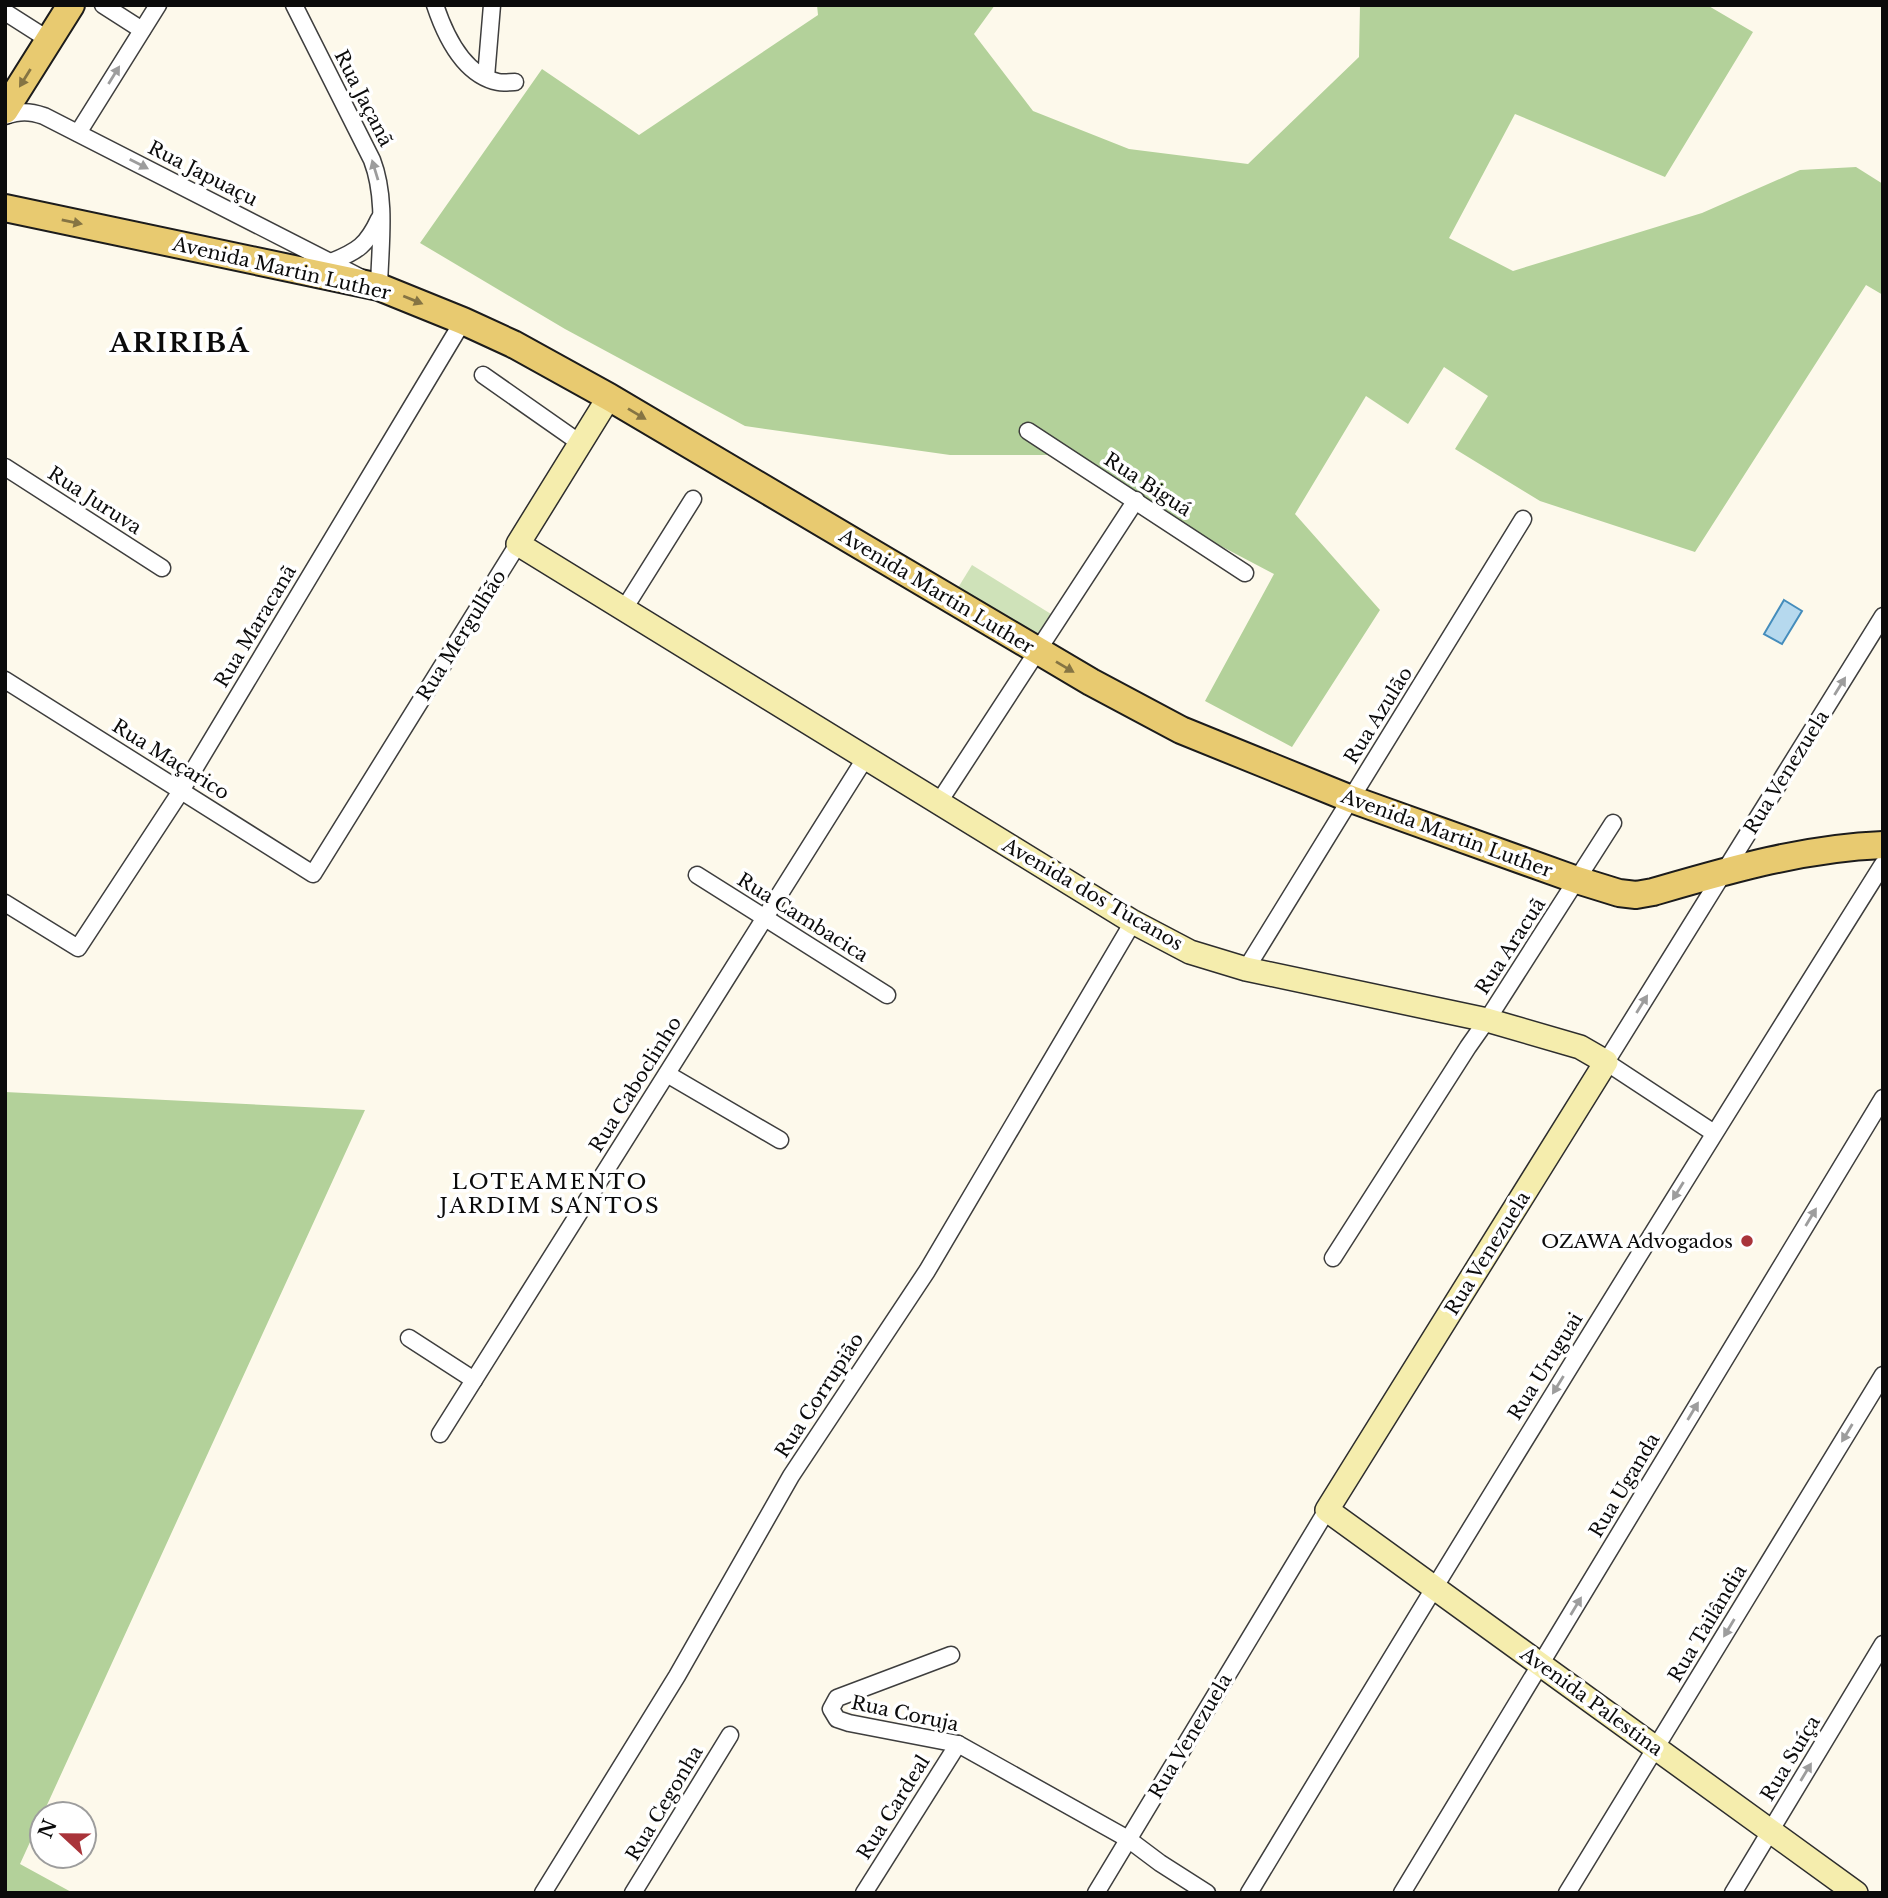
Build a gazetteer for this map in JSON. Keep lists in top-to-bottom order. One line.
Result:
{"streets":{"main road":["Avenida Martin Luther"],"street":["Rua Jaçanã","Rua Japuaçu","Rua Biguá","Rua Juruva","Rua Maracanã","Rua Mergulhão","Rua Azulão","Rua Maçarico","Rua Venezuela","Avenida dos Tucanos","Rua Cambacica","Rua Aracuã","Rua Caboclinho","Rua Uruguai","Rua Corrupião","Rua Uganda","Rua Tailândia","Avenida Palestina","Rua Coruja","Rua Suíça","Rua Cegonha","Rua Cardeal"]},"crossings":[["Rua Jaçanã","Rua Japuaçu"],["Rua Jaçanã","Avenida Martin Luther"],["Rua Japuaçu","Avenida Martin Luther"],["Avenida Martin Luther","Rua Maracanã"],["Avenida Martin Luther","Rua Mergulhão"],["Avenida Martin Luther","Rua Azulão"],["Avenida Martin Luther","Rua Venezuela"],["Avenida Martin Luther","Rua Aracuã"],["Rua Maracanã","Rua Maçarico"],["Rua Mergulhão","Rua Maçarico"],["Rua Mergulhão","Avenida dos Tucanos"],["Rua Azulão","Avenida dos Tucanos"],["Rua Venezuela","Avenida dos Tucanos"],["Rua Venezuela","Avenida Palestina"],["Rua Venezuela","Rua Coruja"],["Avenida dos Tucanos","Rua Aracuã"],["Avenida dos Tucanos","Rua Caboclinho"],["Avenida dos Tucanos","Rua Uruguai"],["Avenida dos Tucanos","Rua Corrupião"],["Rua Cambacica","Rua Caboclinho"],["Rua Uruguai","Avenida Palestina"],["Rua Uganda","Avenida Palestina"],["Rua Tailândia","Avenida Palestina"],["Avenida Palestina","Rua Suíça"],["Rua Coruja","Rua Cardeal"]],"one_way":["Rua Japuaçu","Avenida Martin Luther","Rua Venezuela","Rua Uruguai","Rua Uganda","Rua Tailândia","Rua Suíça"],"districts":["ARIRIBÁ","LOTEAMENTO JARDIM SANTOS"],"places":["OZAWA Advogados"],"north":"left"}
